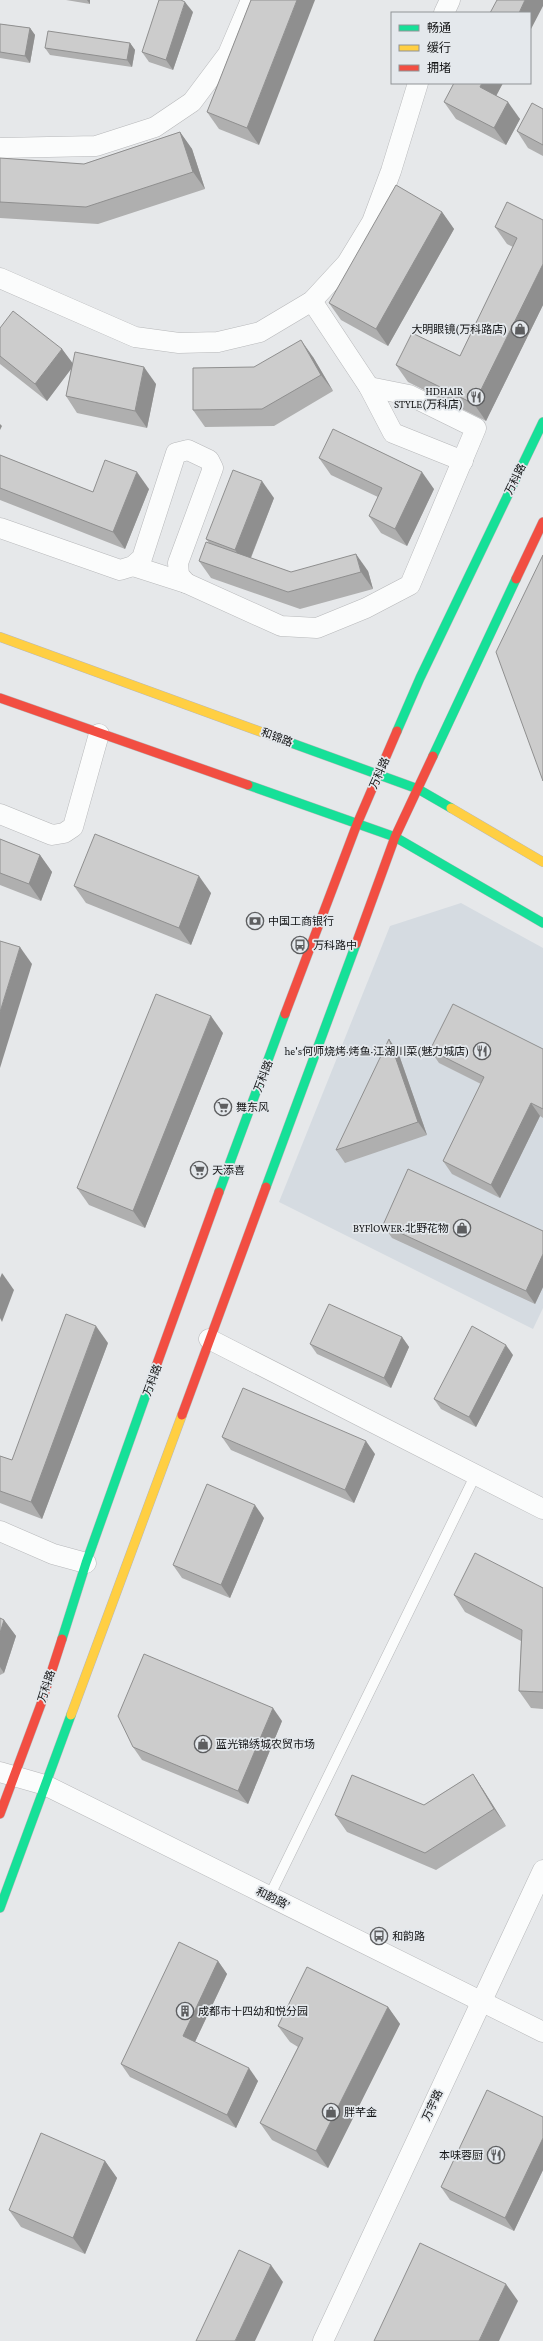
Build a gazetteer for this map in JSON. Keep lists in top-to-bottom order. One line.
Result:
{"streets":{"main road":["万科路","和锦路"],"street":["和韵路’","万宇路"]},"crossings":[["万科路","和锦路"],["万科路","和韵路’"],["和韵路’","万宇路"]],"places":{"shop":["大明眼镜(万科路店)","BYFlOWER·北野花物","蓝光锦绣城农贸市场","胖芊金"],"restaurant":["HDHAIR STYLE(万科店)","he's何师烧烤·烤鱼·江湖川菜(魅力城店)","本味蓉厨"],"bank":["中国工商银行"],"bus stop":["万科路中","和韵路"],"supermarket":["舞东风","天添喜"],"building":["成都市十四幼和悦分园"]},"legend":["畅通","缓行","拥堵"]}
